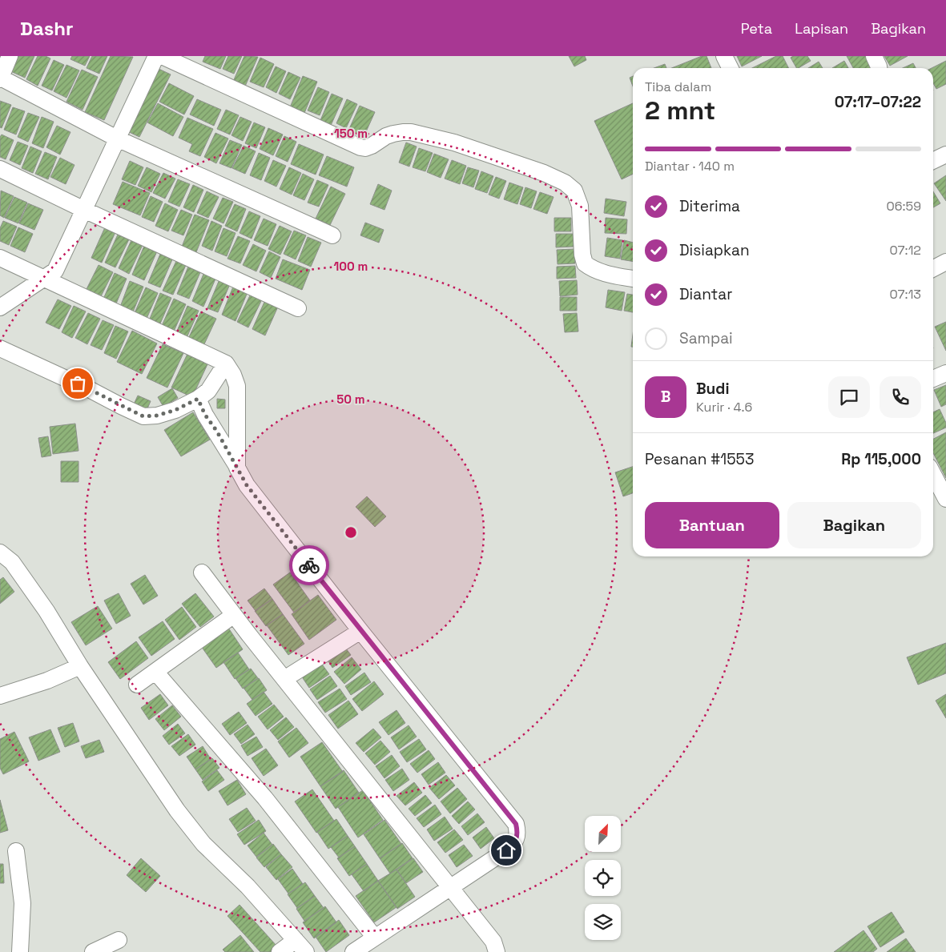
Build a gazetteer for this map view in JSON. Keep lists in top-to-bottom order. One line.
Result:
{"north":"top right","page":{"header":"Dashr","nav":["Peta","Lapisan","Bagikan"],"heading":["2 mnt","Tiba dalam","07:17–07:22"],"panel":["Budi","Kurir · 4.6","Pesanan #1553","Rp 115,000"],"bar":"Diantar · 140 m","list":[["Diterima","06:59"],["Disiapkan","07:12"],["Diantar","07:13"],"Sampai"],"round":"B","buttons":["Bantuan","Bagikan"]},"rings":["150 m","100 m","50 m"]}
